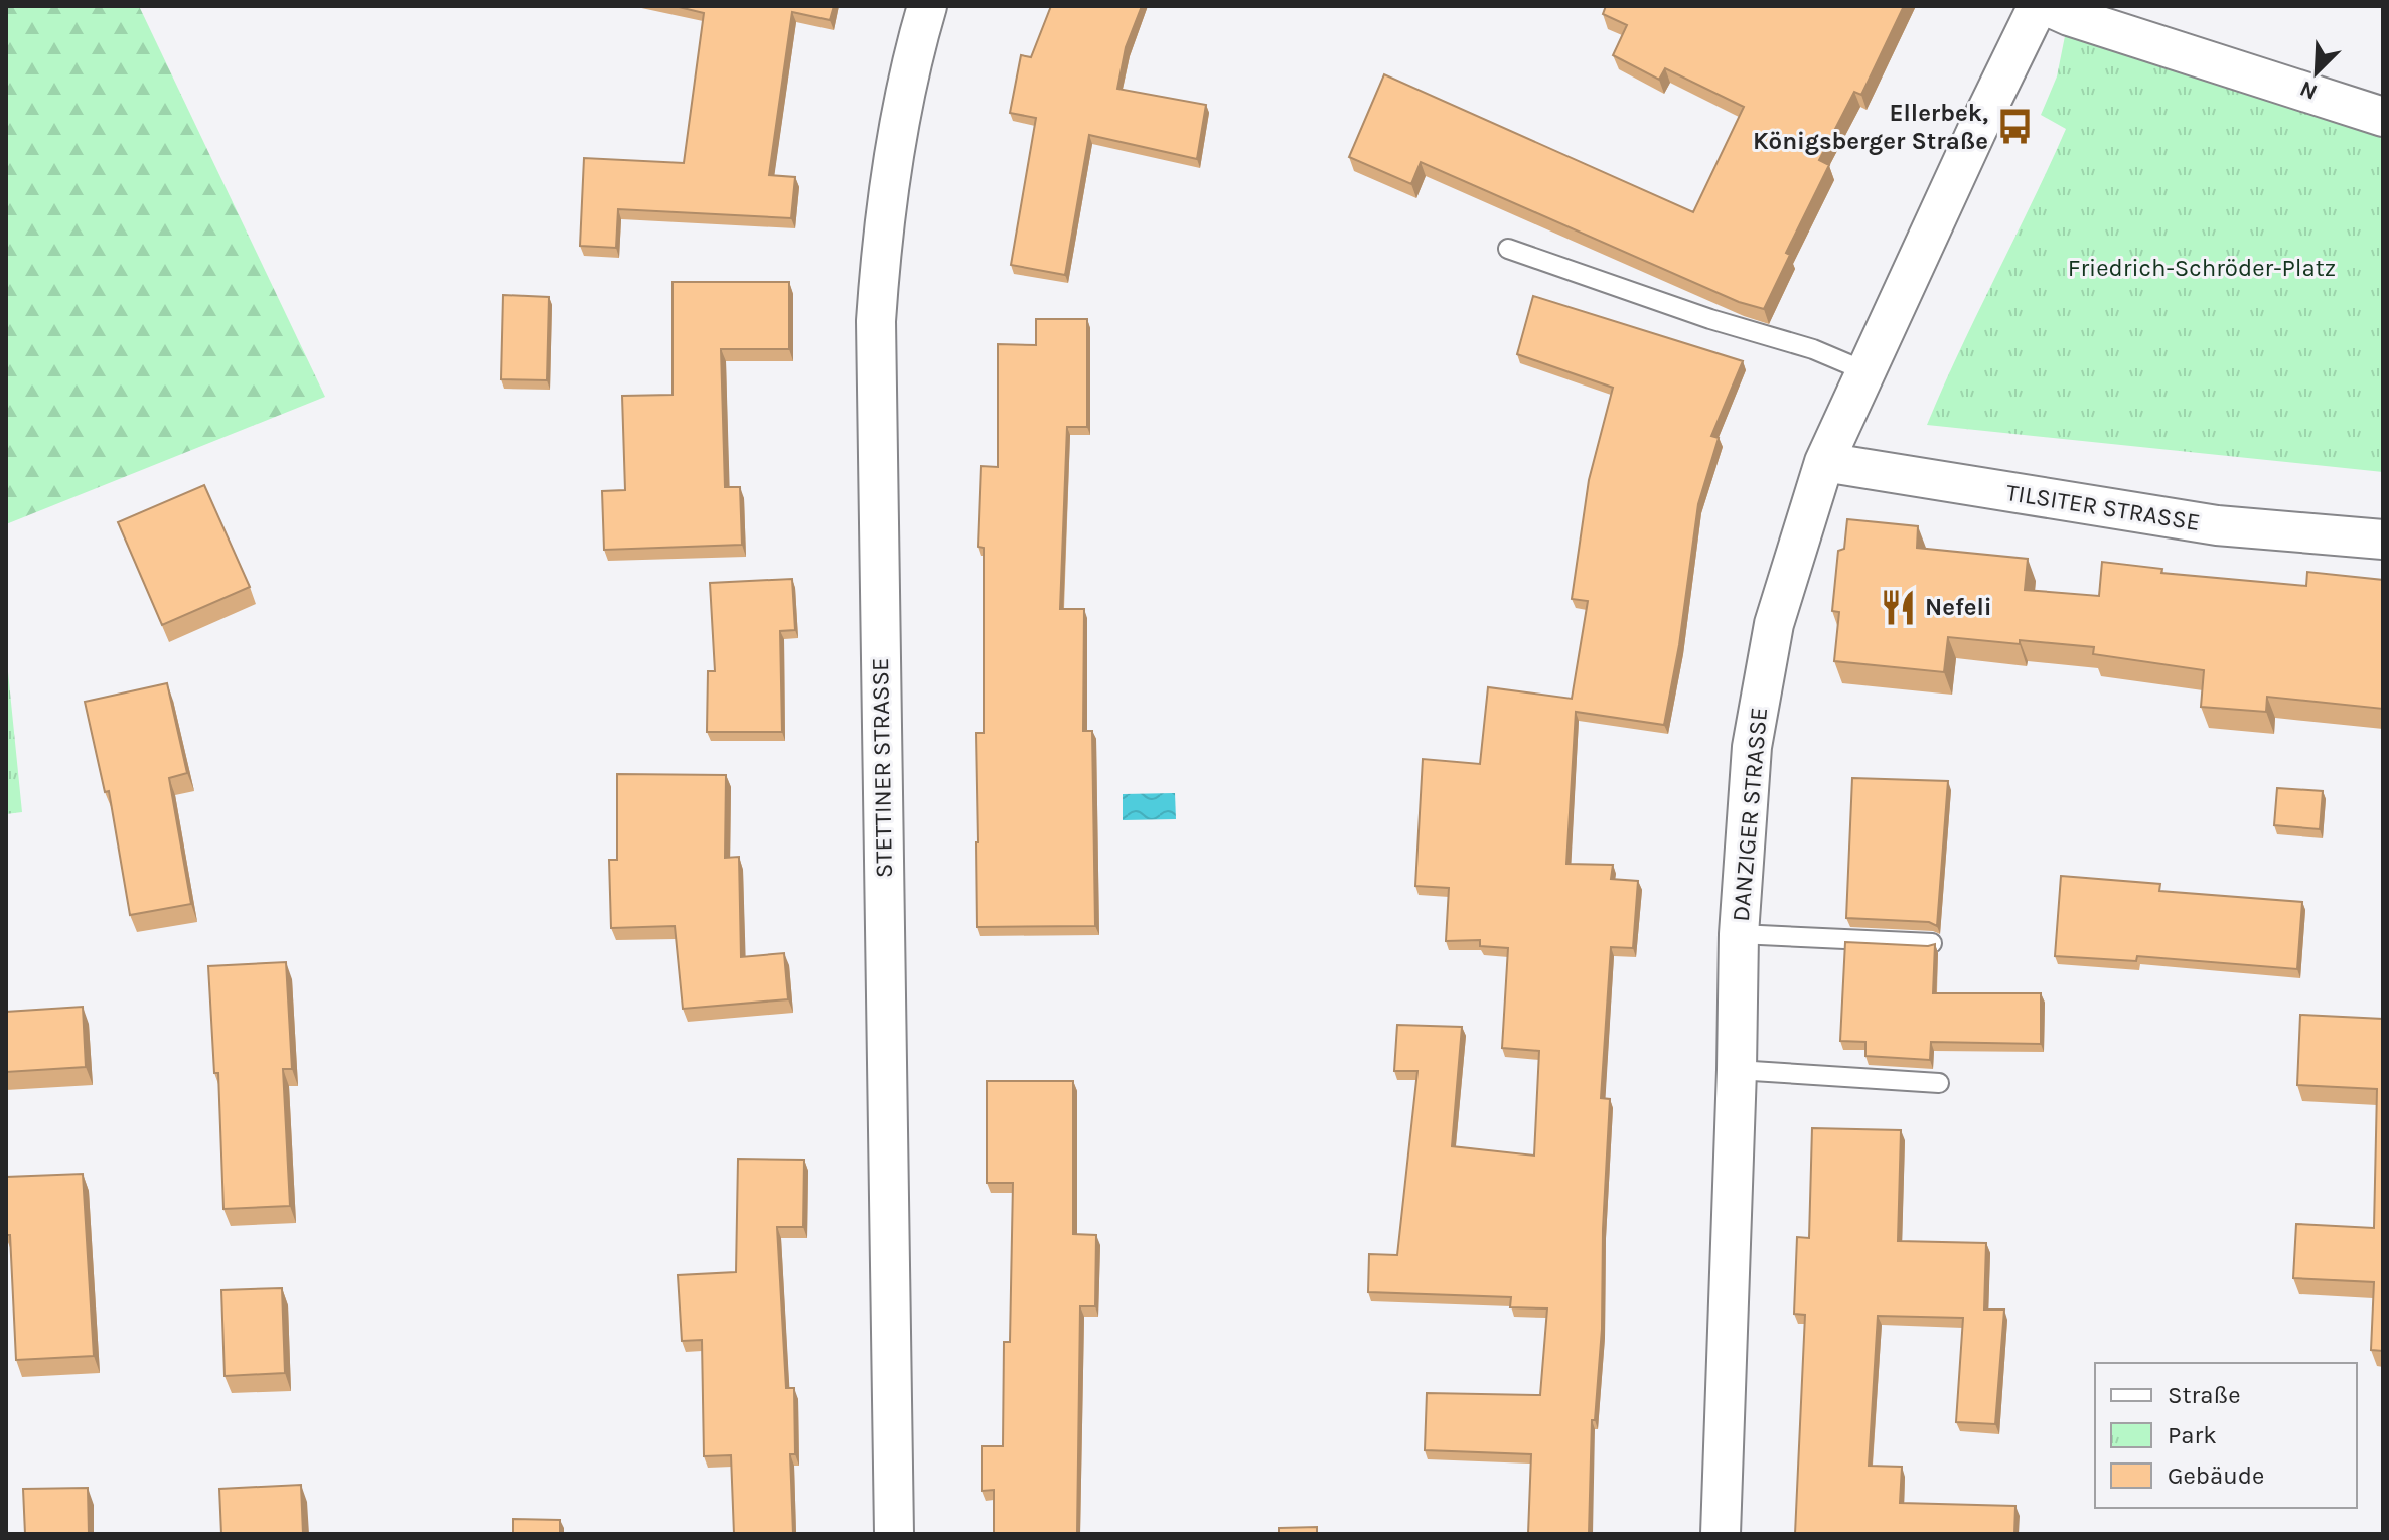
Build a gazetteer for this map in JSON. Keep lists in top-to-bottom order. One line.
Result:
{"streets":{"street":["TILSITER STRASSE","STETTINER STRASSE","DANZIGER STRASSE"]},"crossings":[["TILSITER STRASSE","DANZIGER STRASSE"]],"parks":["Friedrich-Schröder-Platz"],"places":{"bus stop":["Ellerbek, Königsberger Straße"],"restaurant":["Nefeli"]},"legend":["Straße","Park","Gebäude"],"north":"bottom left"}
